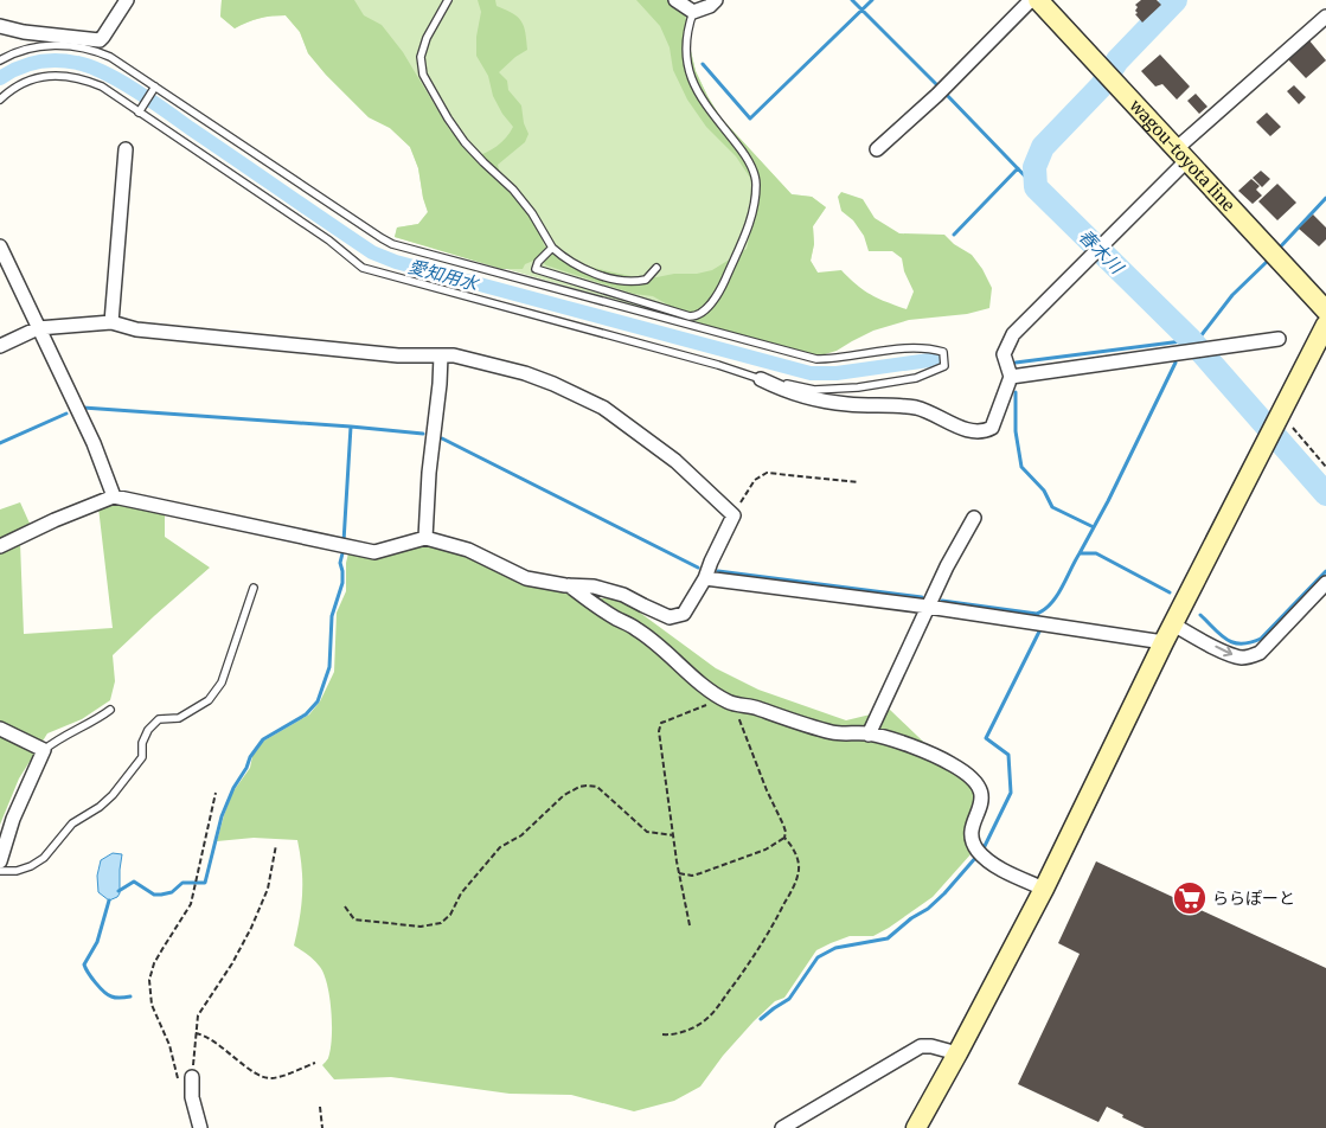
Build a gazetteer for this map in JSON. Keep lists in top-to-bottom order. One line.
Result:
{"streets":{"street":["wagou-toyota line"]},"water":["春木川","愛知用水"],"places":{"supermarket":["ららぽーと"]}}
